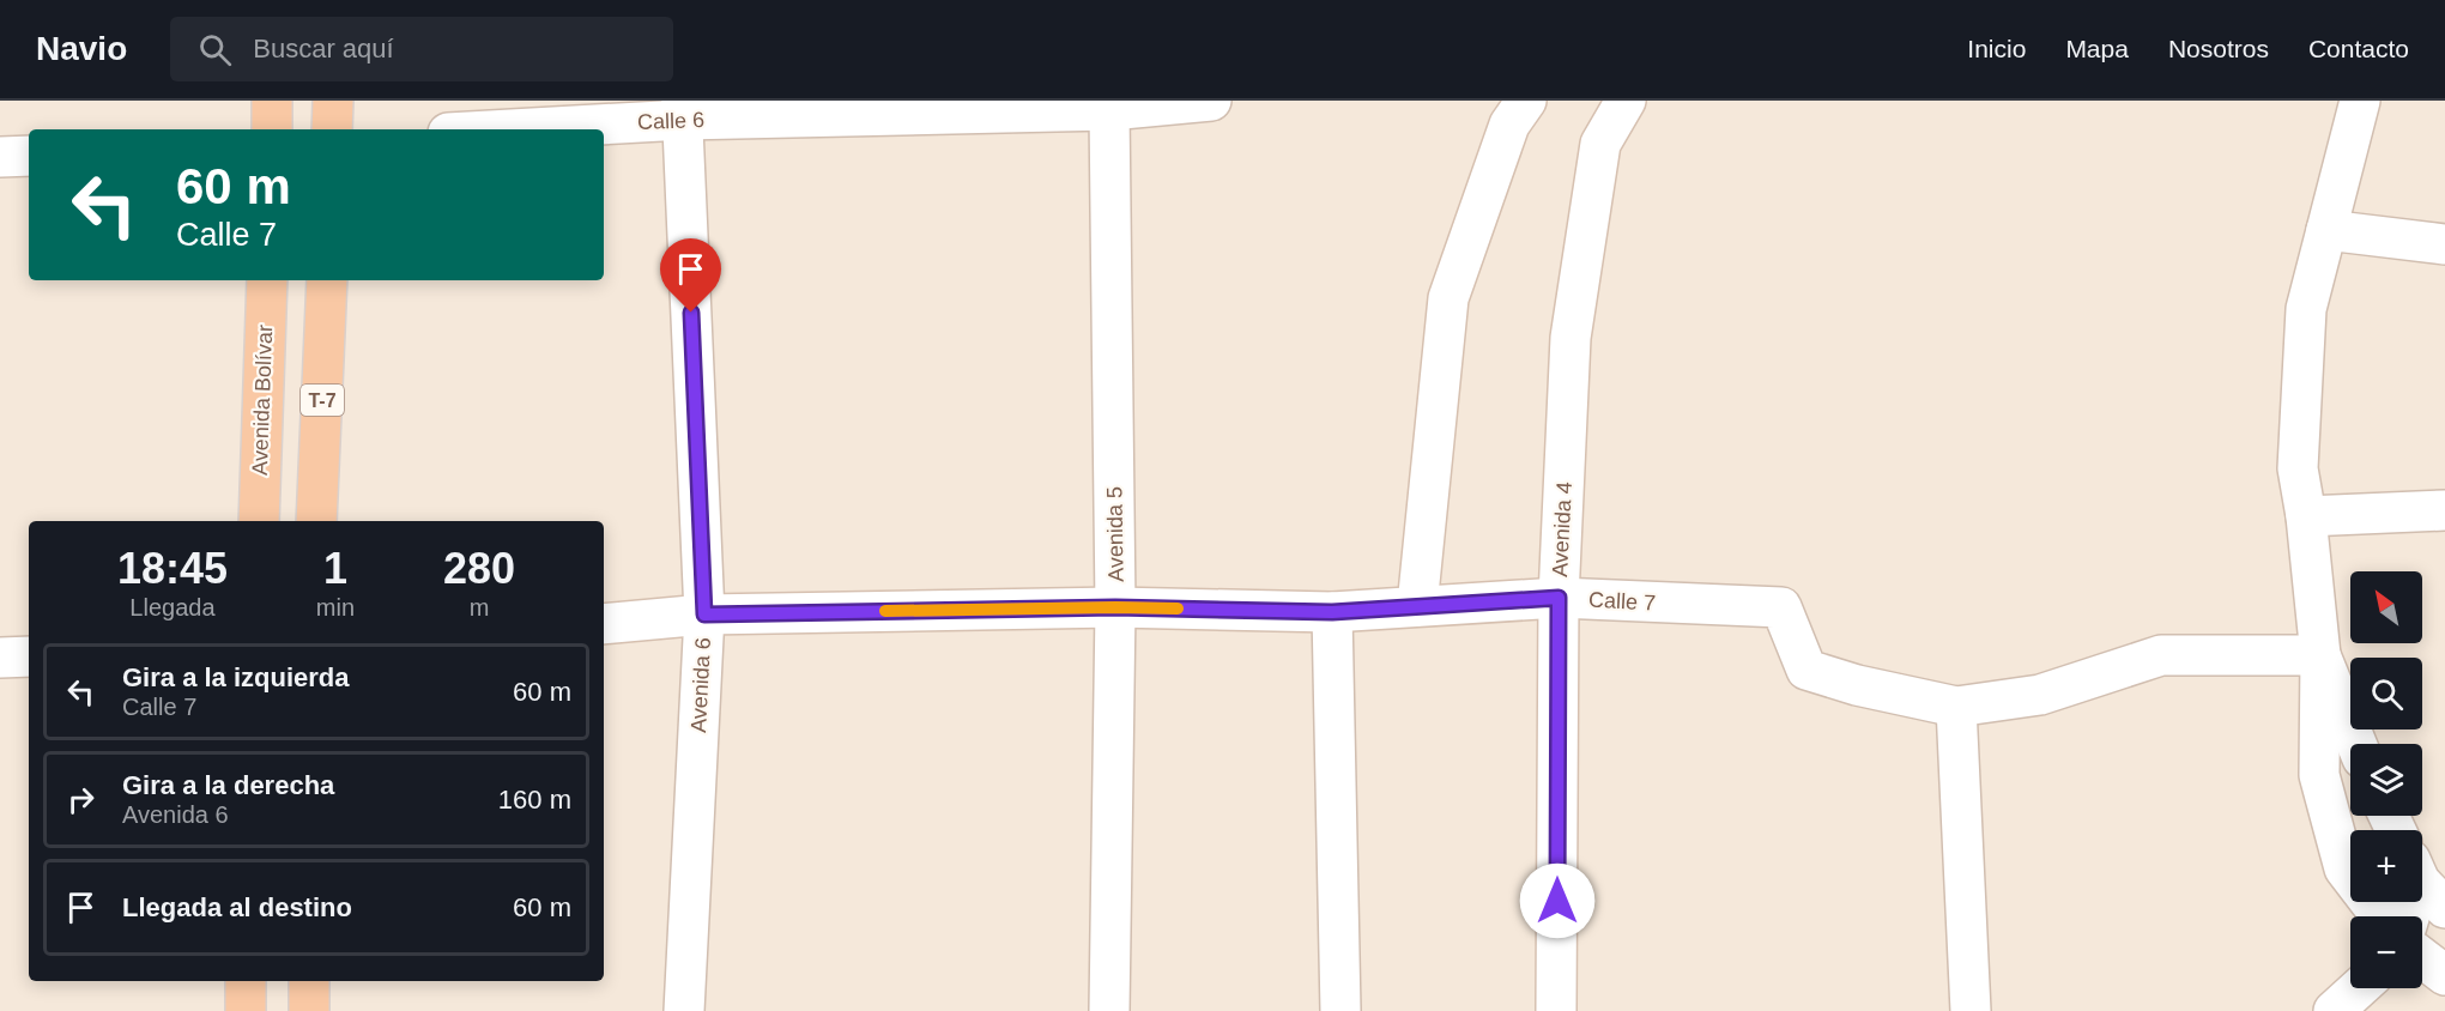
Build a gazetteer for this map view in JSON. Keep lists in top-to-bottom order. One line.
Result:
{"streets":{"highway":["Avenida Bolívar","T-7"],"street":["Calle 6","Avenida 4","Avenida 5","Calle 7","Avenida 6"]},"crossings":[["Calle 6","Avenida 5"],["Calle 6","Avenida 6"],["Avenida 4","Calle 7"],["Avenida 5","Calle 7"],["Calle 7","Avenida 6"]],"north":"top left","page":{"header":"Navio","search":"Buscar aquí","nav":["Inicio","Mapa","Nosotros","Contacto"],"turn":["60 m","Calle 7"],"eta":["18:45","Llegada","1","min","280","m"],"map_buttons":["+","−"],"list":[{"name":"Gira a la izquierda","note":"Calle 7","value":"60 m"},{"name":"Gira a la derecha","note":"Avenida 6","value":"160 m"},{"name":"Llegada al destino","value":"60 m"}]}}
